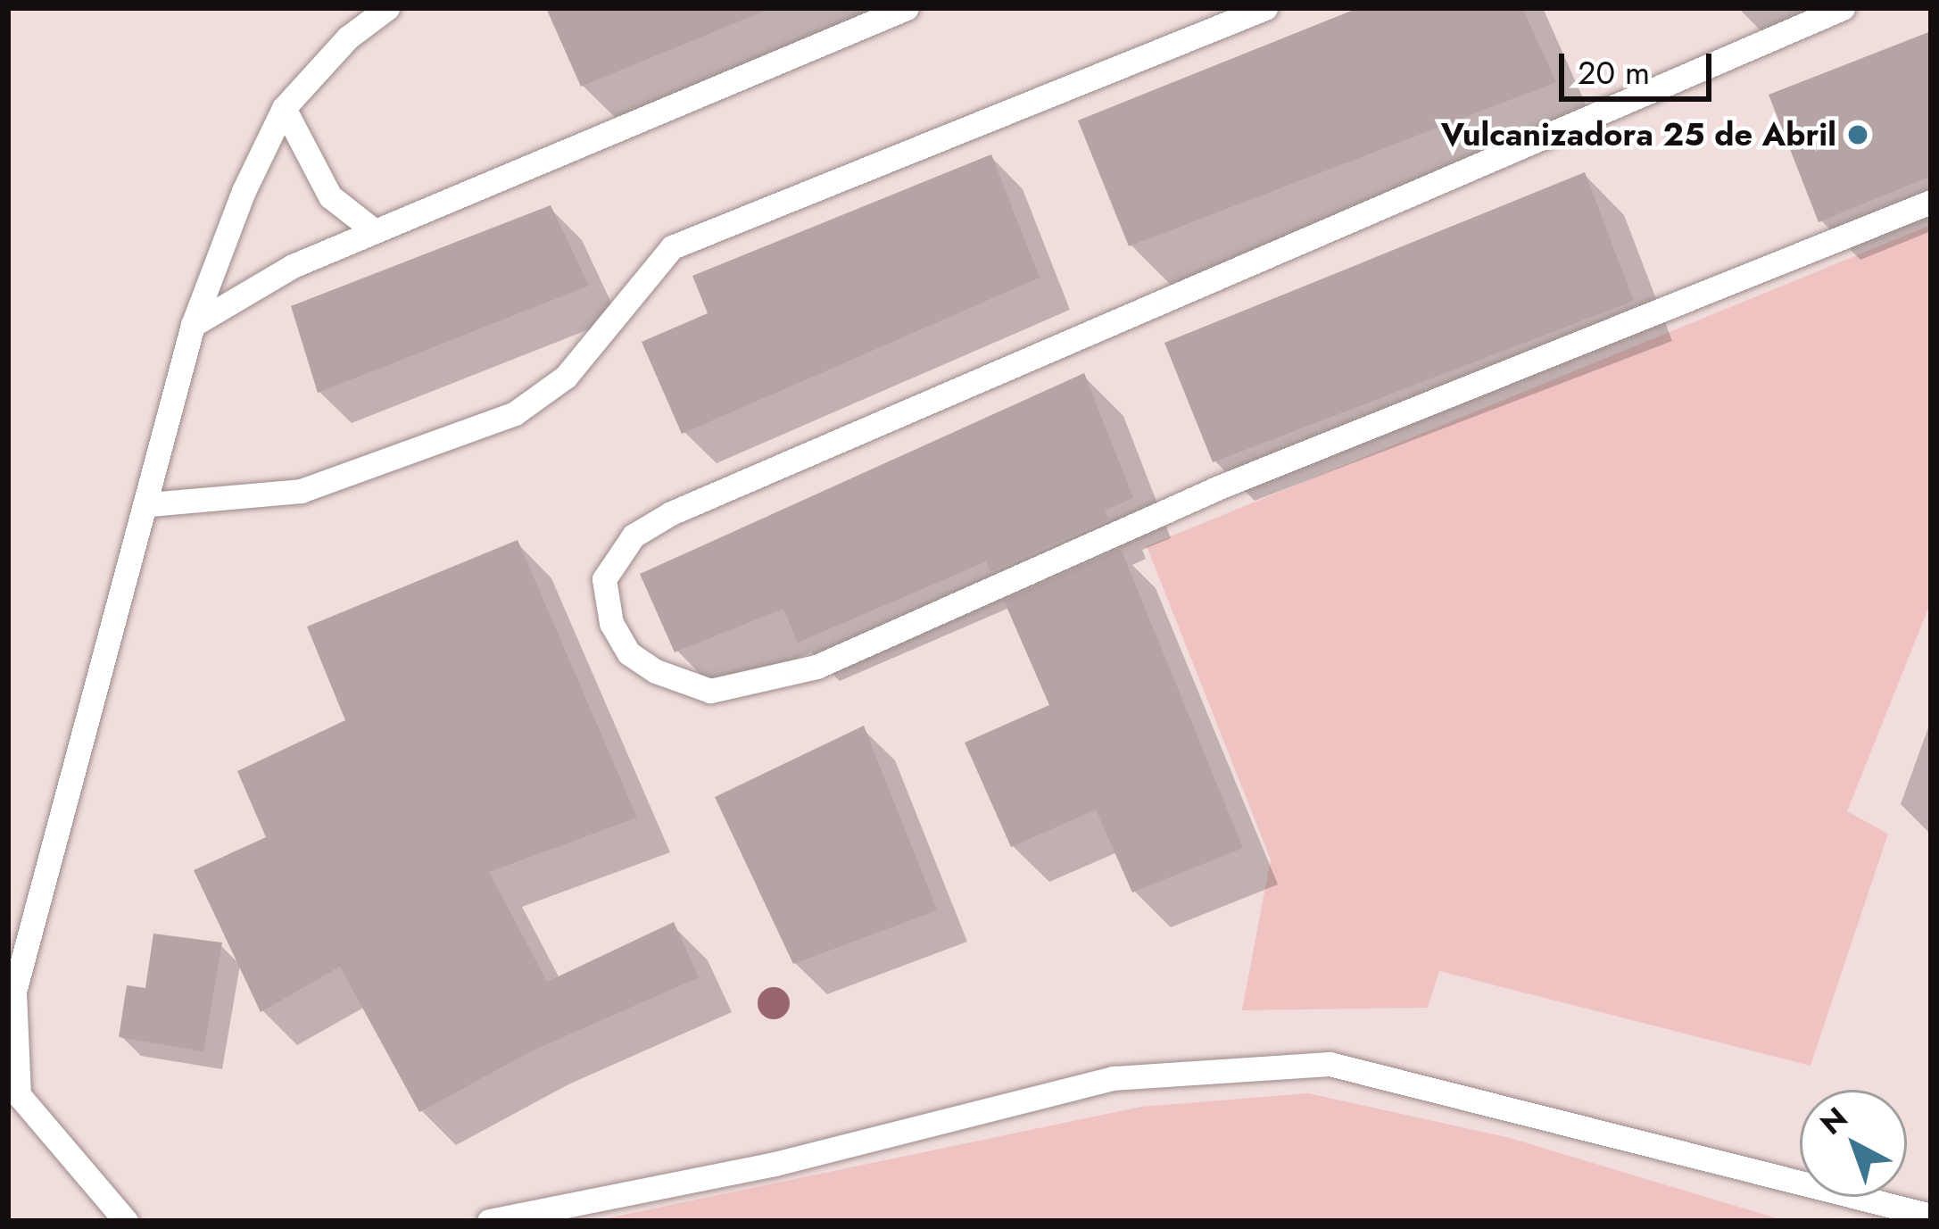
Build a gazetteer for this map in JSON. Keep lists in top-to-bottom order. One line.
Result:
{"places":["Vulcanizadora 25 de Abril"],"scale_bar":"20 m","north":"top left"}
